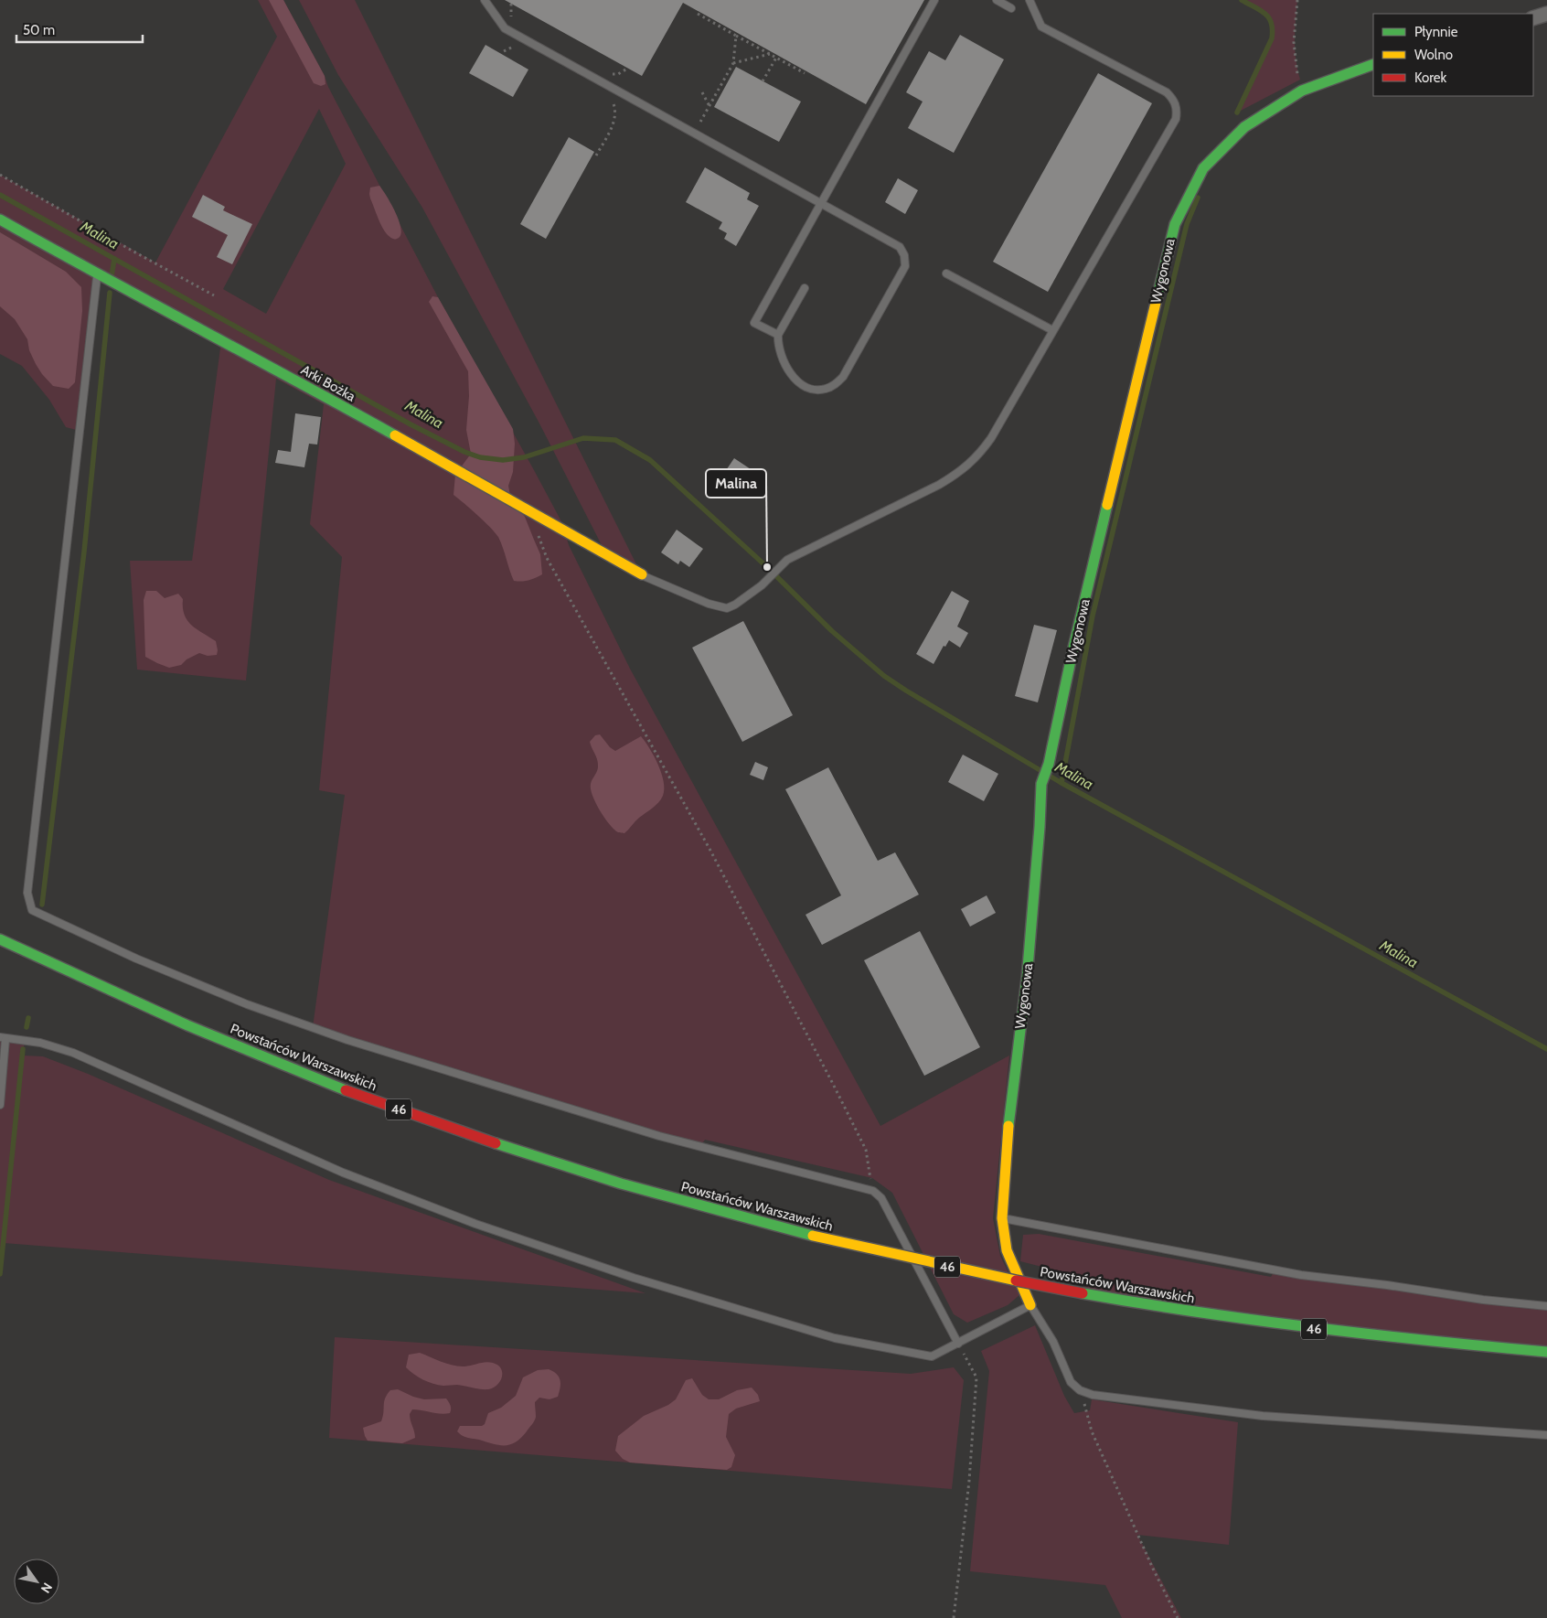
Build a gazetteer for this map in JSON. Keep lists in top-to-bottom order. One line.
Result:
{"streets":{"street":["Wygonowa","Arki Bożka","Powstańców Warszawskich","46"]},"water":["Malina"],"places":["Malina"],"legend":["Płynnie","Wolno","Korek"],"scale_bar":"50 m","north":"bottom right"}
